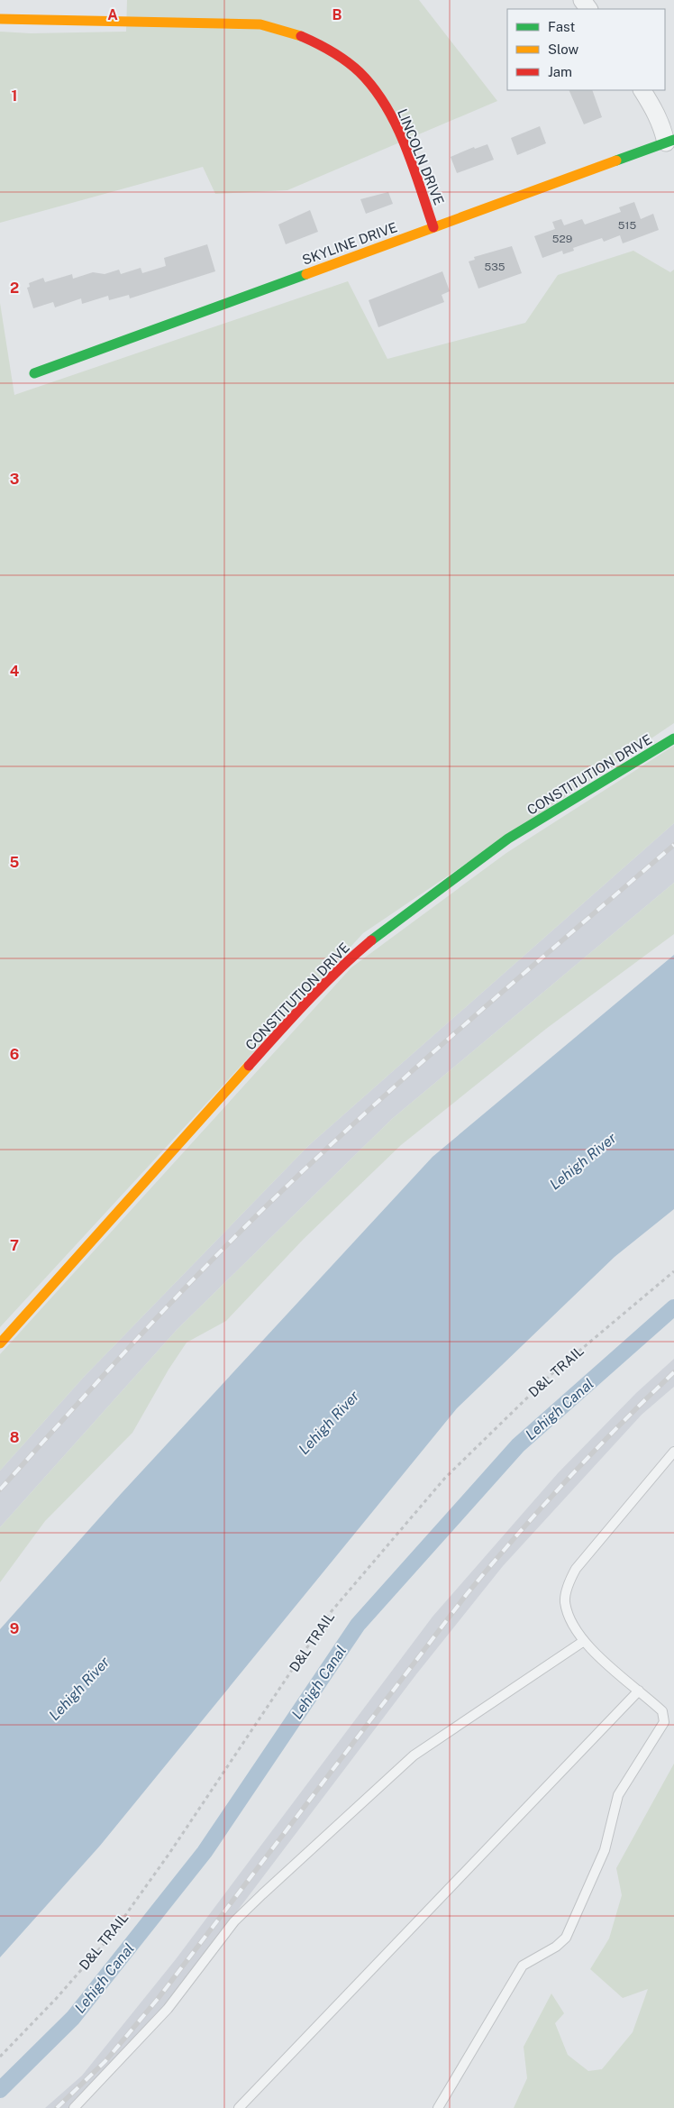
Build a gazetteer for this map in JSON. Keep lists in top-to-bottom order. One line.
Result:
{"streets":{"street":["LINCOLN DRIVE","SKYLINE DRIVE","CONSTITUTION DRIVE"],"path":["D&L TRAIL"]},"crossings":[["LINCOLN DRIVE","SKYLINE DRIVE"]],"water":["Lehigh River","Lehigh Canal"],"house_numbers":["515","529","535"],"legend":["Fast","Slow","Jam"],"grid":{"columns":["A","B"],"rows":["1","2","3","4","5","6","7","8","9"]}}
